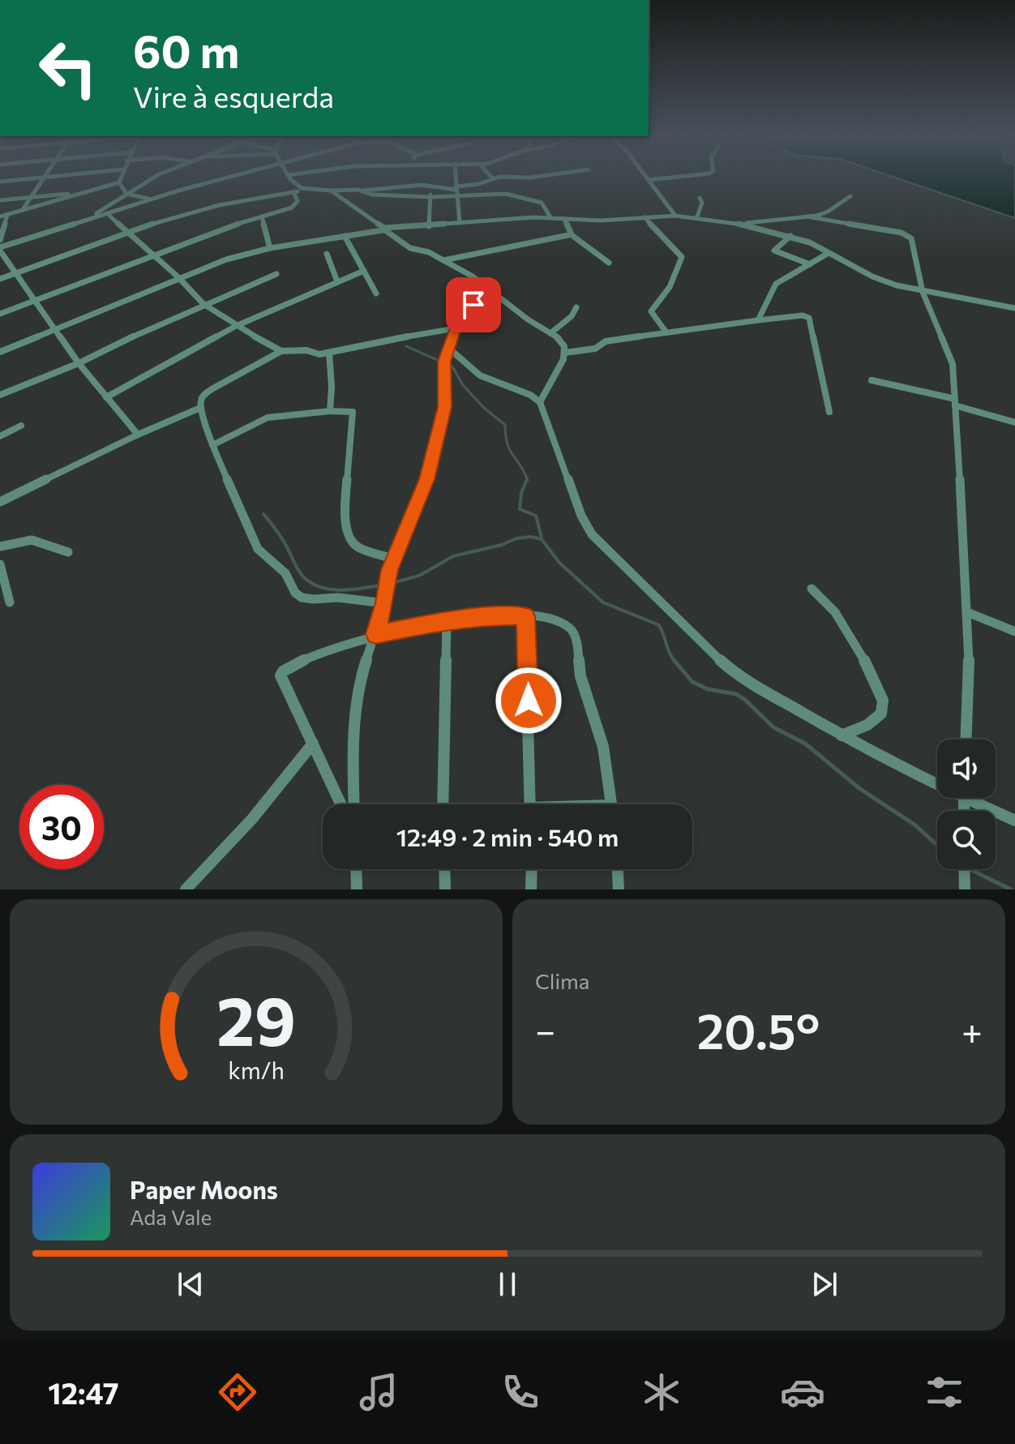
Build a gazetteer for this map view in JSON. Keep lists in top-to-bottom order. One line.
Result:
{"page":{"turn":["60 m","Vire à esquerda"],"limit":"30","trip":"12:49 · 2 min · 540 m","tile":"Clima","heat":["−","20.5°","+"],"song":["Paper Moons","Ada Vale"],"tabs":"12:47","gauge":["29","km/h"]}}
